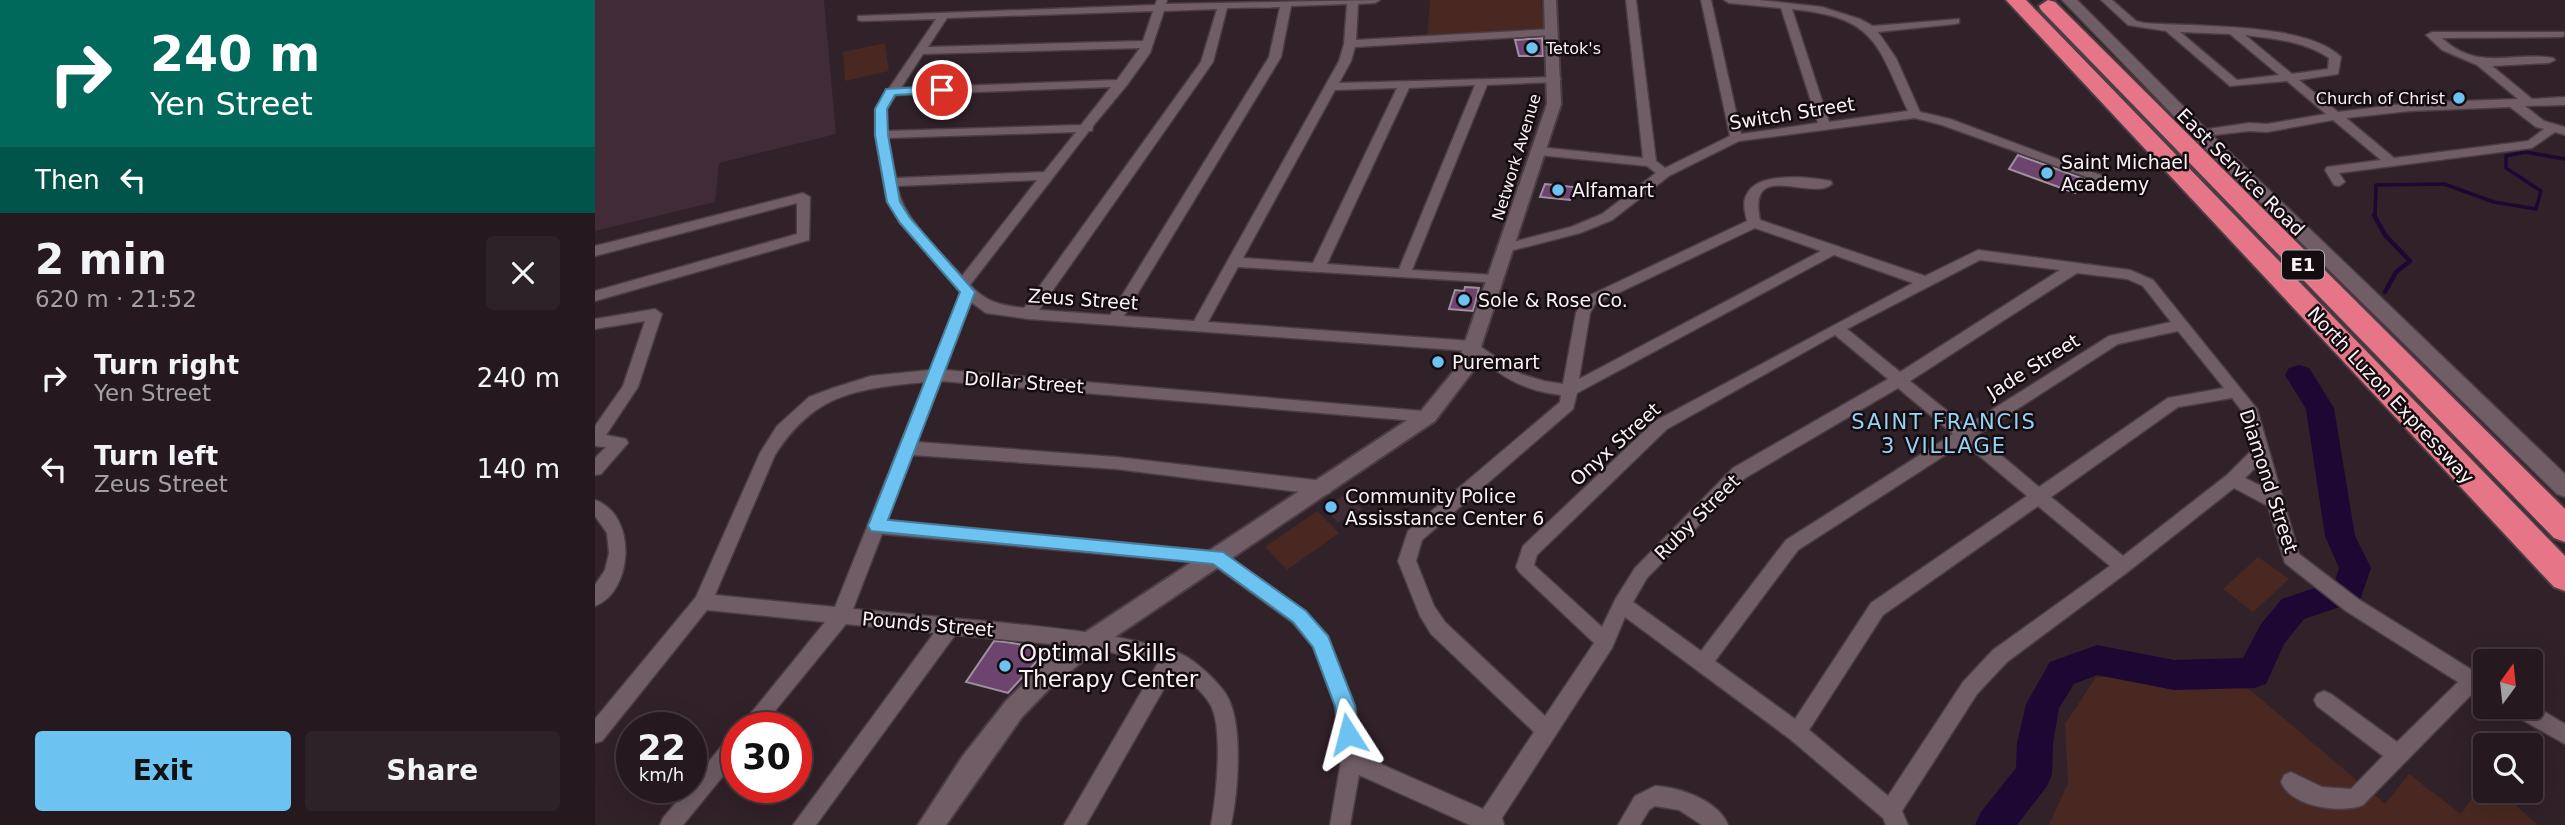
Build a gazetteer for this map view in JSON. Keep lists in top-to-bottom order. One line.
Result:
{"streets":{"highway":["E1","North Luzon Expressway"],"main road":["East Service Road"],"street":["Switch Street","Network Avenue","Zeus Street","Jade Street","Dollar Street","Onyx Street","Diamond Street","Ruby Street","Pounds Street"]},"crossings":[["Switch Street","Network Avenue"],["Network Avenue","Zeus Street"],["Network Avenue","Dollar Street"],["Network Avenue","Pounds Street"],["Jade Street","Diamond Street"],["Dollar Street","Pounds Street"],["Onyx Street","Diamond Street"],["Onyx Street","Ruby Street"],["Diamond Street","Ruby Street"]],"districts":["SAINT FRANCIS 3 VILLAGE"],"places":["Tetok's","Church of Christ","Saint Michael Academy","Alfamart","Sole & Rose Co.","Puremart","Community Police Assisstance Center 6","Optimal Skills Therapy Center"],"north":"top","page":{"turn":["240 m","Yen Street"],"then":"Then","heading":["2 min","620 m · 21:52"],"list":[{"name":"Turn right","note":"Yen Street","value":"240 m"},{"name":"Turn left","note":"Zeus Street","value":"140 m"}],"speed":"22 km/h","limit":"30","buttons":["Exit","Share"]}}
